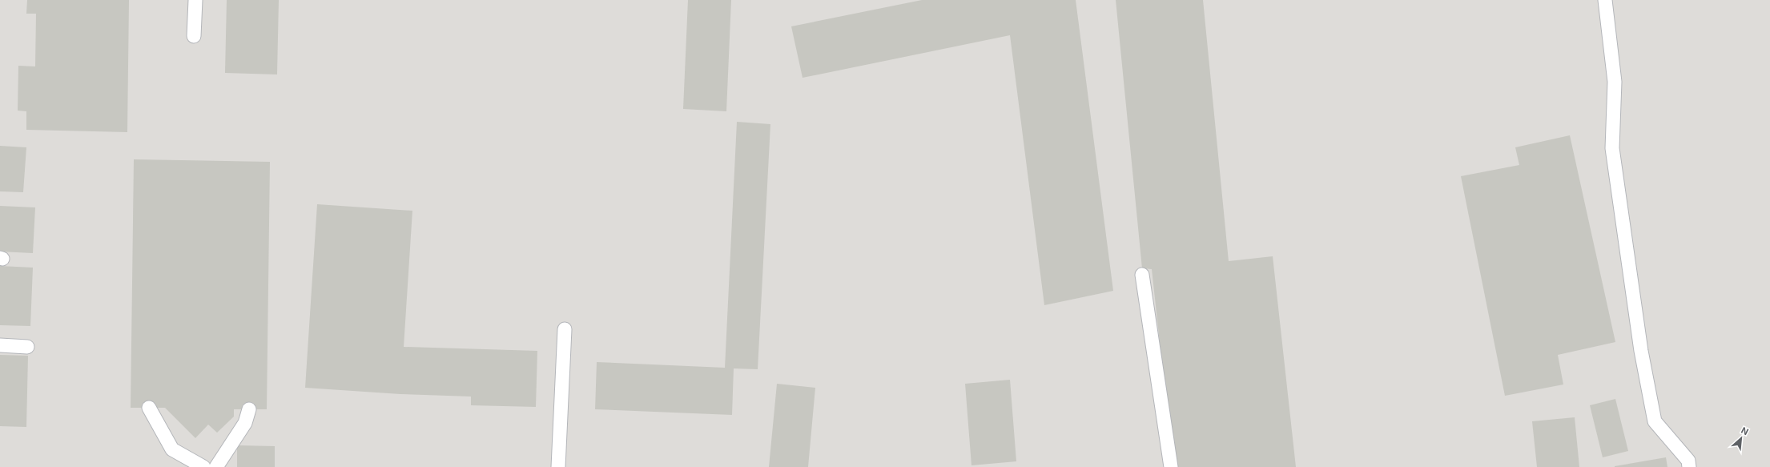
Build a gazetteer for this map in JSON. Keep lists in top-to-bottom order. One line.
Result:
{"north":"top right"}
